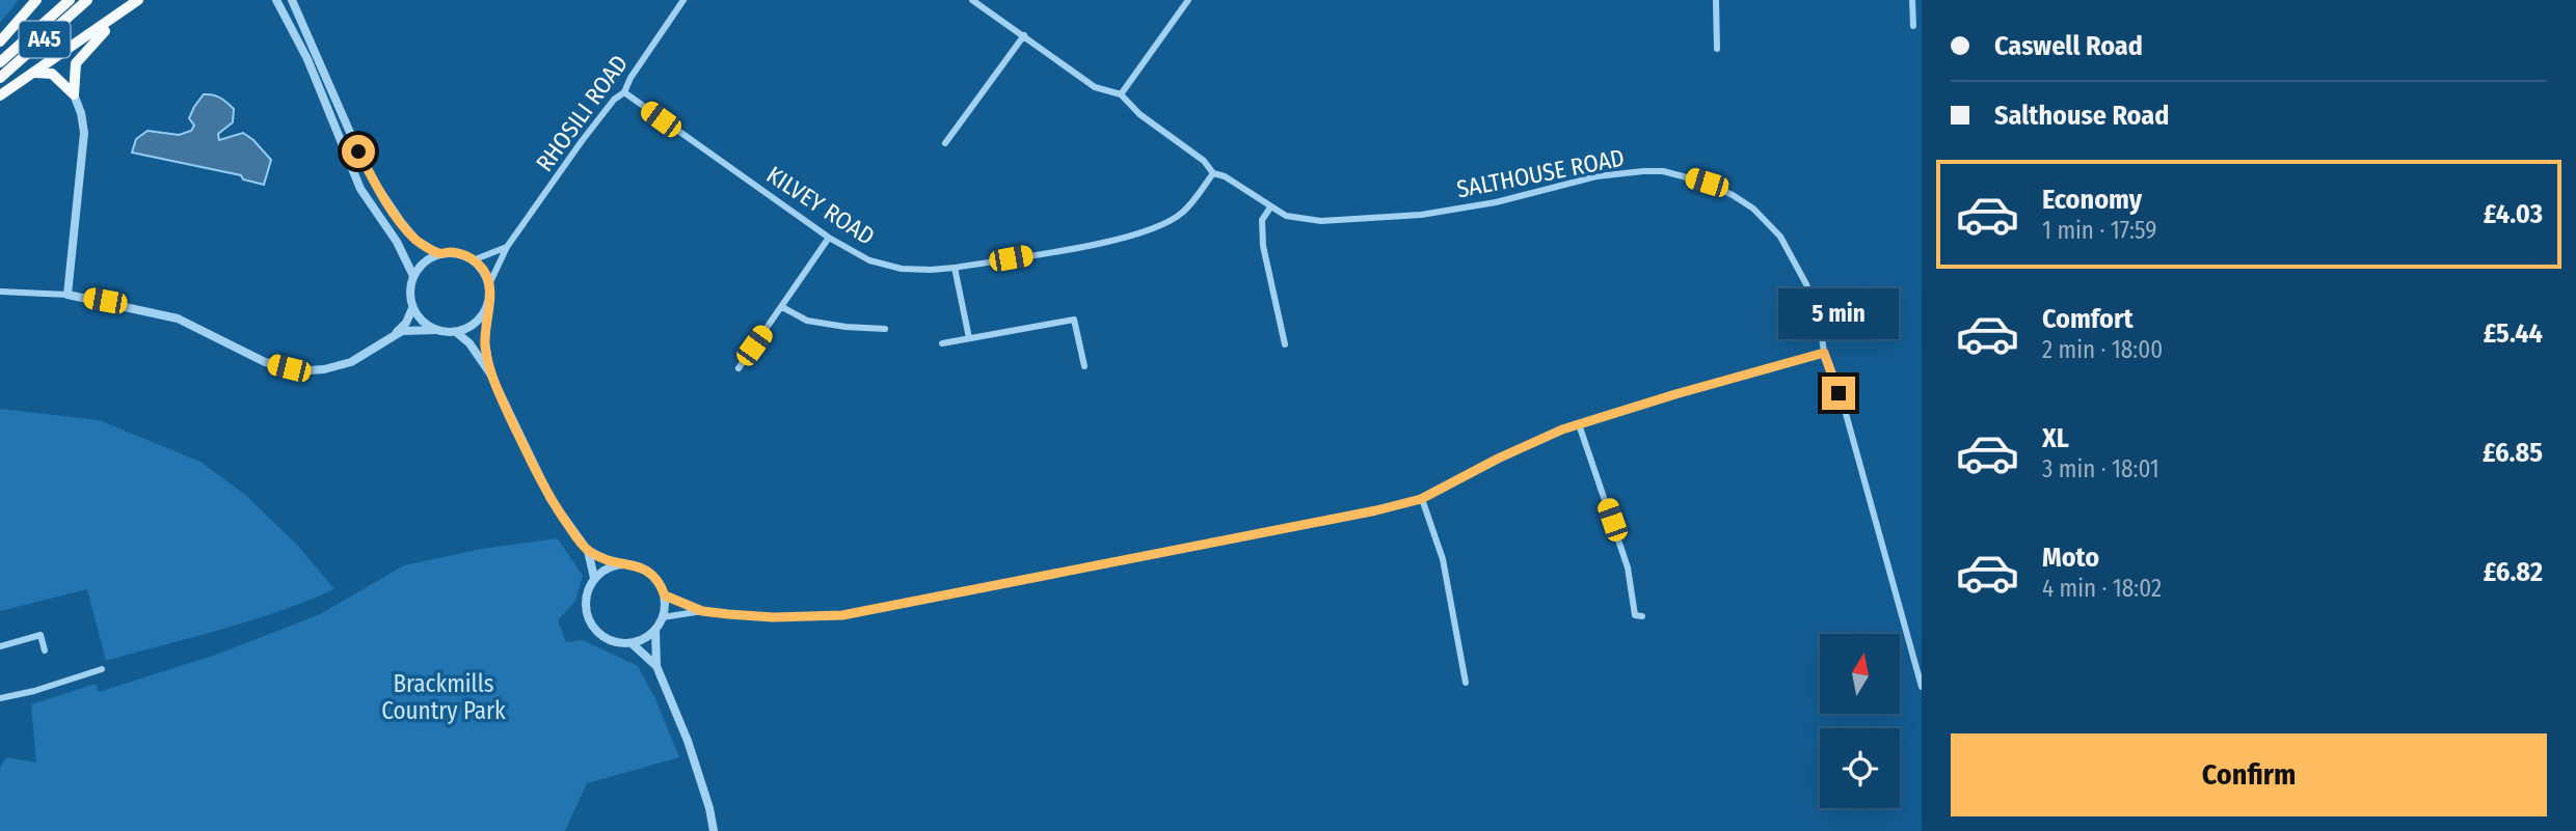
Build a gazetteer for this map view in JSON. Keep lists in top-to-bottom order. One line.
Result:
{"streets":{"highway":["A45"],"street":["RHOSILI ROAD","SALTHOUSE ROAD","KILVEY ROAD"]},"crossings":[["RHOSILI ROAD","KILVEY ROAD"],["SALTHOUSE ROAD","KILVEY ROAD"]],"parks":["Brackmills Country Park"],"north":"top","page":{"banner":["Caswell Road","Salthouse Road"],"list":[{"name":"Economy","note":"1 min · 17:59","value":"£4.03"},{"name":"Comfort","note":"2 min · 18:00","value":"£5.44"},{"name":"XL","note":"3 min · 18:01","value":"£6.85"},{"name":"Moto","note":"4 min · 18:02","value":"£6.82"}],"bubble":"5 min","buttons":"Confirm"}}
